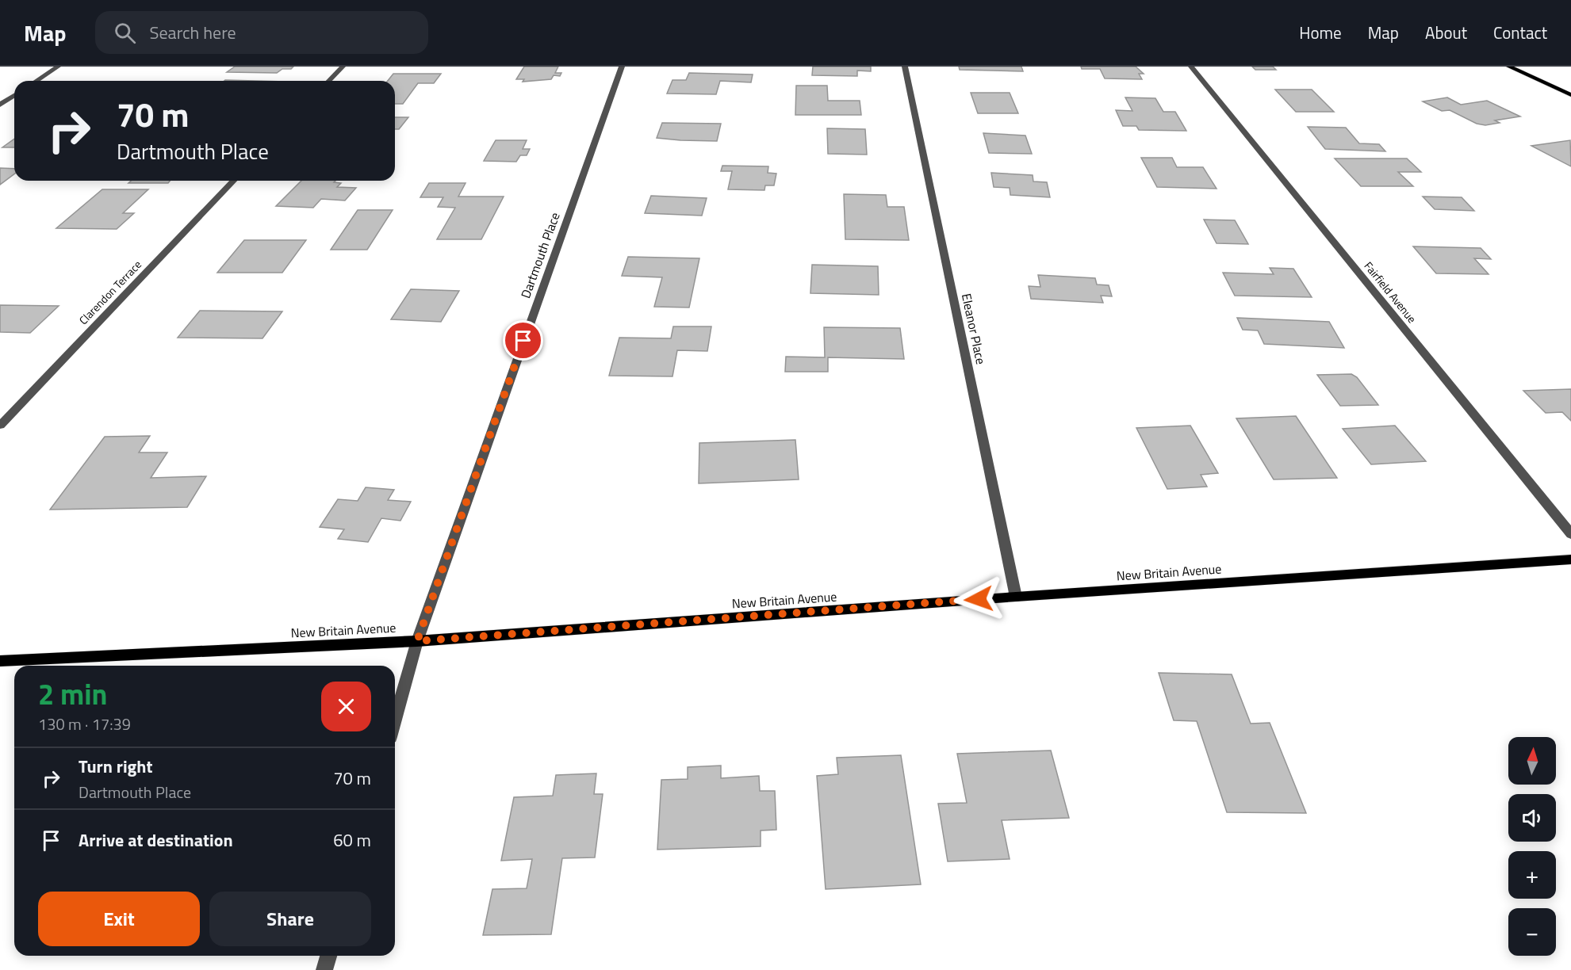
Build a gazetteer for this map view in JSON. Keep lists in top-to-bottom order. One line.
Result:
{"streets":{"main road":["New Britain Avenue"],"street":["Dartmouth Place","Clarendon Terrace","Fairfield Avenue","Eleanor Place"]},"crossings":[["Dartmouth Place","New Britain Avenue"],["Eleanor Place","New Britain Avenue"]],"north":"top","page":{"header":"Map","search":"Search here","nav":["Home","Map","About","Contact"],"turn":["70 m","Dartmouth Place"],"heading":["2 min","130 m · 17:39"],"map_buttons":["+","−"],"list":[{"name":"Turn right","note":"Dartmouth Place","value":"70 m"},{"name":"Arrive at destination","value":"60 m"}],"buttons":["Exit","Share"]}}
